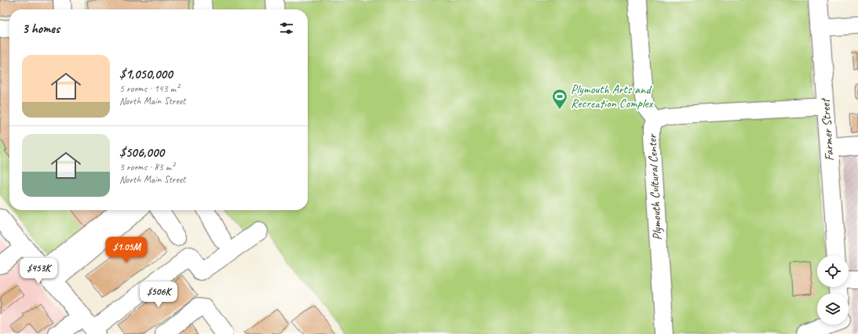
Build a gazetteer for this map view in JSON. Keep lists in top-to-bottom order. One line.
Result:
{"streets":{"street":["Farmer Street","Plymouth Cultural Center"]},"crossings":[["Farmer Street","Plymouth Cultural Center"]],"places":{"sports":["Plymouth Arts and Recreation Complex"]},"page":{"heading":"3 homes","list":[{"name":"$1,050,000","note":"5 rooms · 143 m² · North Main Street"},{"name":"$506,000","note":"3 rooms · 83 m² · North Main Street"}],"price":["$1.05M","$453K","$506K"]}}
